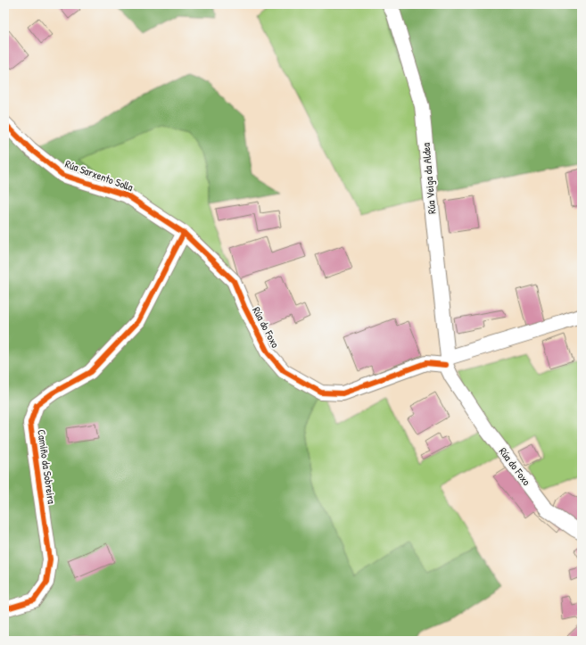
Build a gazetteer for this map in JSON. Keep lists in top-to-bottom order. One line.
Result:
{"streets":{"street":["Rúa Sarxento Solla","Rúa Veiga da Aldea","Rúa do Foxo","Camiño da Sobreira"]},"crossings":[["Rúa Sarxento Solla","Rúa do Foxo"],["Rúa Sarxento Solla","Camiño da Sobreira"],["Rúa Veiga da Aldea","Rúa do Foxo"]]}
